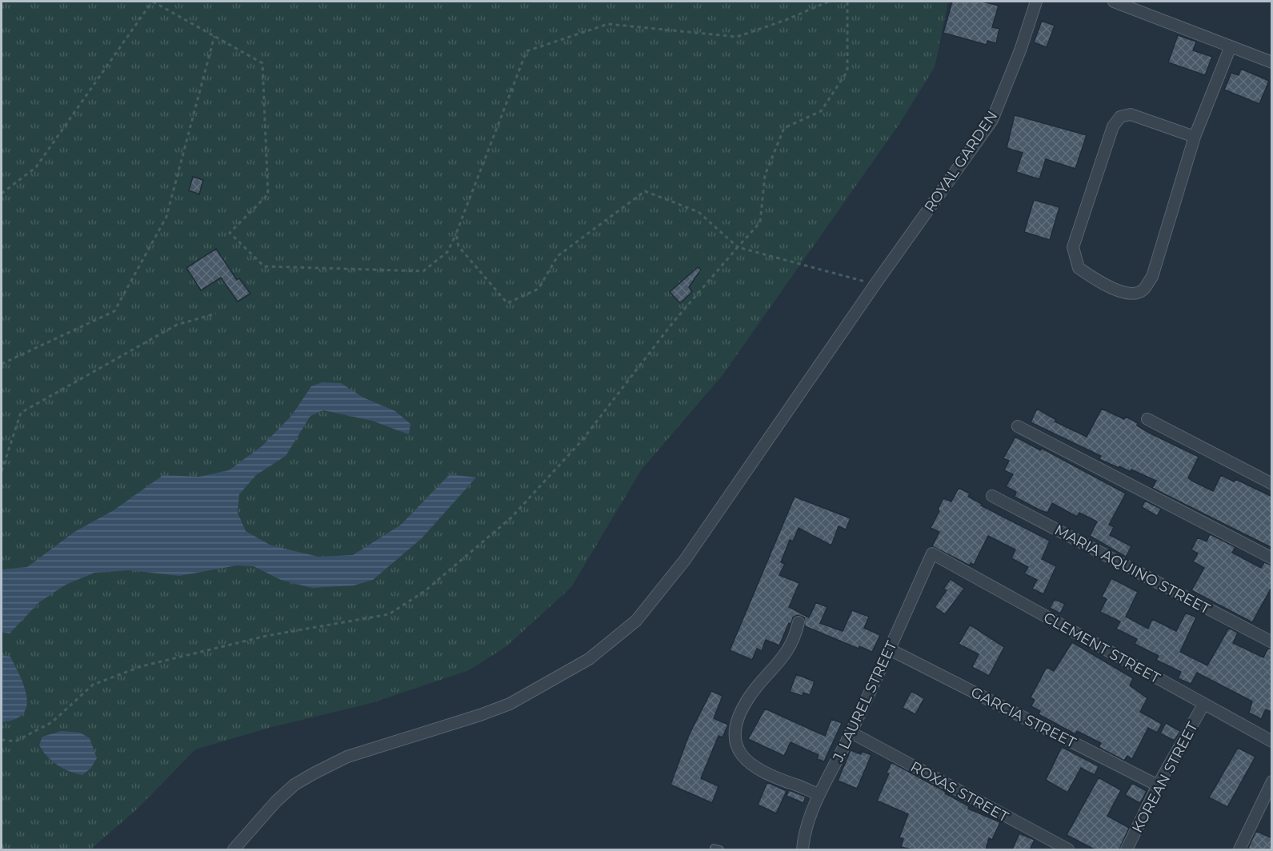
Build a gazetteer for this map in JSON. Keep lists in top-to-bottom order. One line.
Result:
{"streets":{"street":["ROYAL GARDEN","MARIA AQUINO STREET","CLEMENT STREET","J. LAUREL STREET","GARCIA STREET","KOREAN STREET","ROXAS STREET"]},"crossings":[["CLEMENT STREET","J. LAUREL STREET"],["CLEMENT STREET","KOREAN STREET"],["J. LAUREL STREET","GARCIA STREET"],["J. LAUREL STREET","ROXAS STREET"],["GARCIA STREET","KOREAN STREET"]]}
